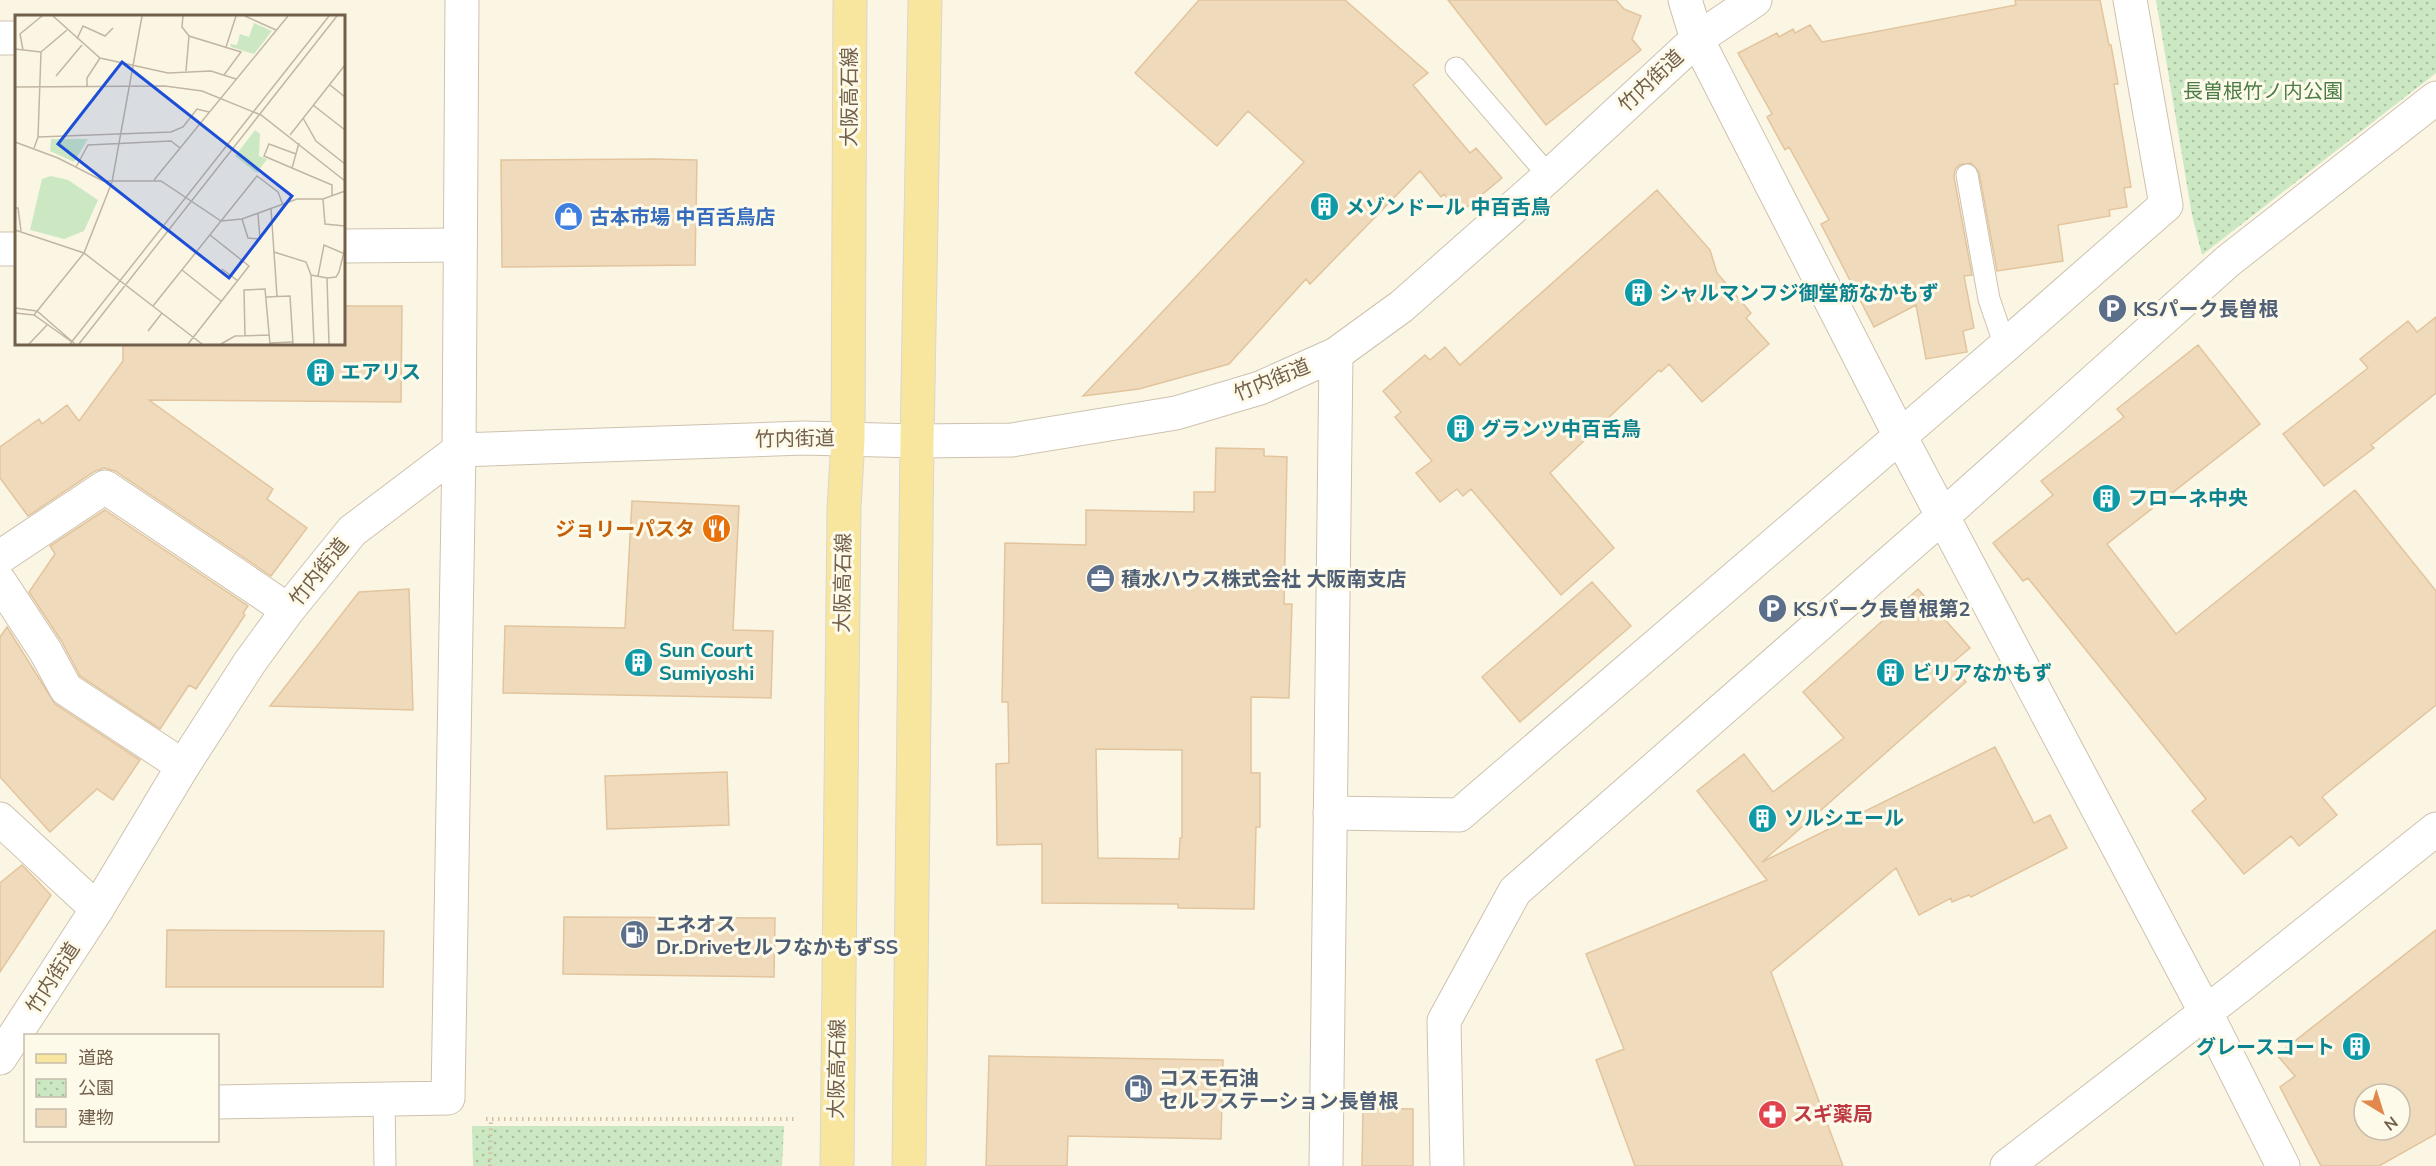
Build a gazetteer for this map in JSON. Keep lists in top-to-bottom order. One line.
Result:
{"streets":{"main road":["大阪高石線"],"street":["竹内街道"]},"crossings":[["竹内街道","大阪高石線"]],"parks":["長曽根竹ノ内公園"],"places":{"building":["メゾンドール 中百舌鳥","シャルマンフジ御堂筋なかもず","エアリス","グランツ中百舌鳥","フローネ中央","Sun Court Sumiyoshi","ビリアなかもず","ソルシエール","グレースコート"],"shop":["古本市場 中百舌鳥店"],"parking":["KSパーク長曽根","KSパーク長曽根第2"],"restaurant":["ジョリーパスタ"],"office":["積水ハウス株式会社 大阪南支店"],"fuel station":["エネオス Dr.DriveセルフなかもずSS","コスモ石油 セルフステーション長曽根"],"pharmacy":["スギ薬局"]},"legend":["道路","公園","建物"],"north":"bottom right"}
